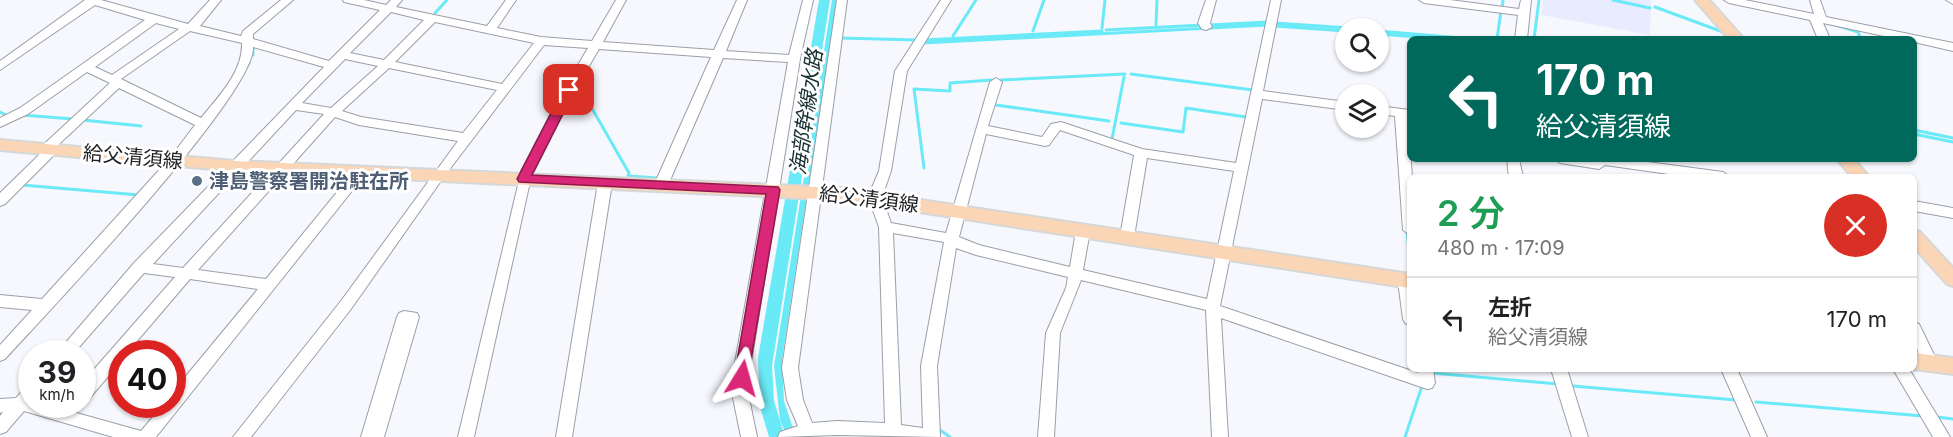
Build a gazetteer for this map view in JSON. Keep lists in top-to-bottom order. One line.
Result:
{"streets":{"main road":["給父清須線"]},"water":["海部幹線水路"],"places":["津島警察署開治駐在所"],"page":{"turn":["170 m","給父清須線"],"heading":["2 分","480 m · 17:09"],"list":[{"name":"左折","note":"給父清須線","value":"170 m"}],"speed":"39 km/h","limit":"40"}}
